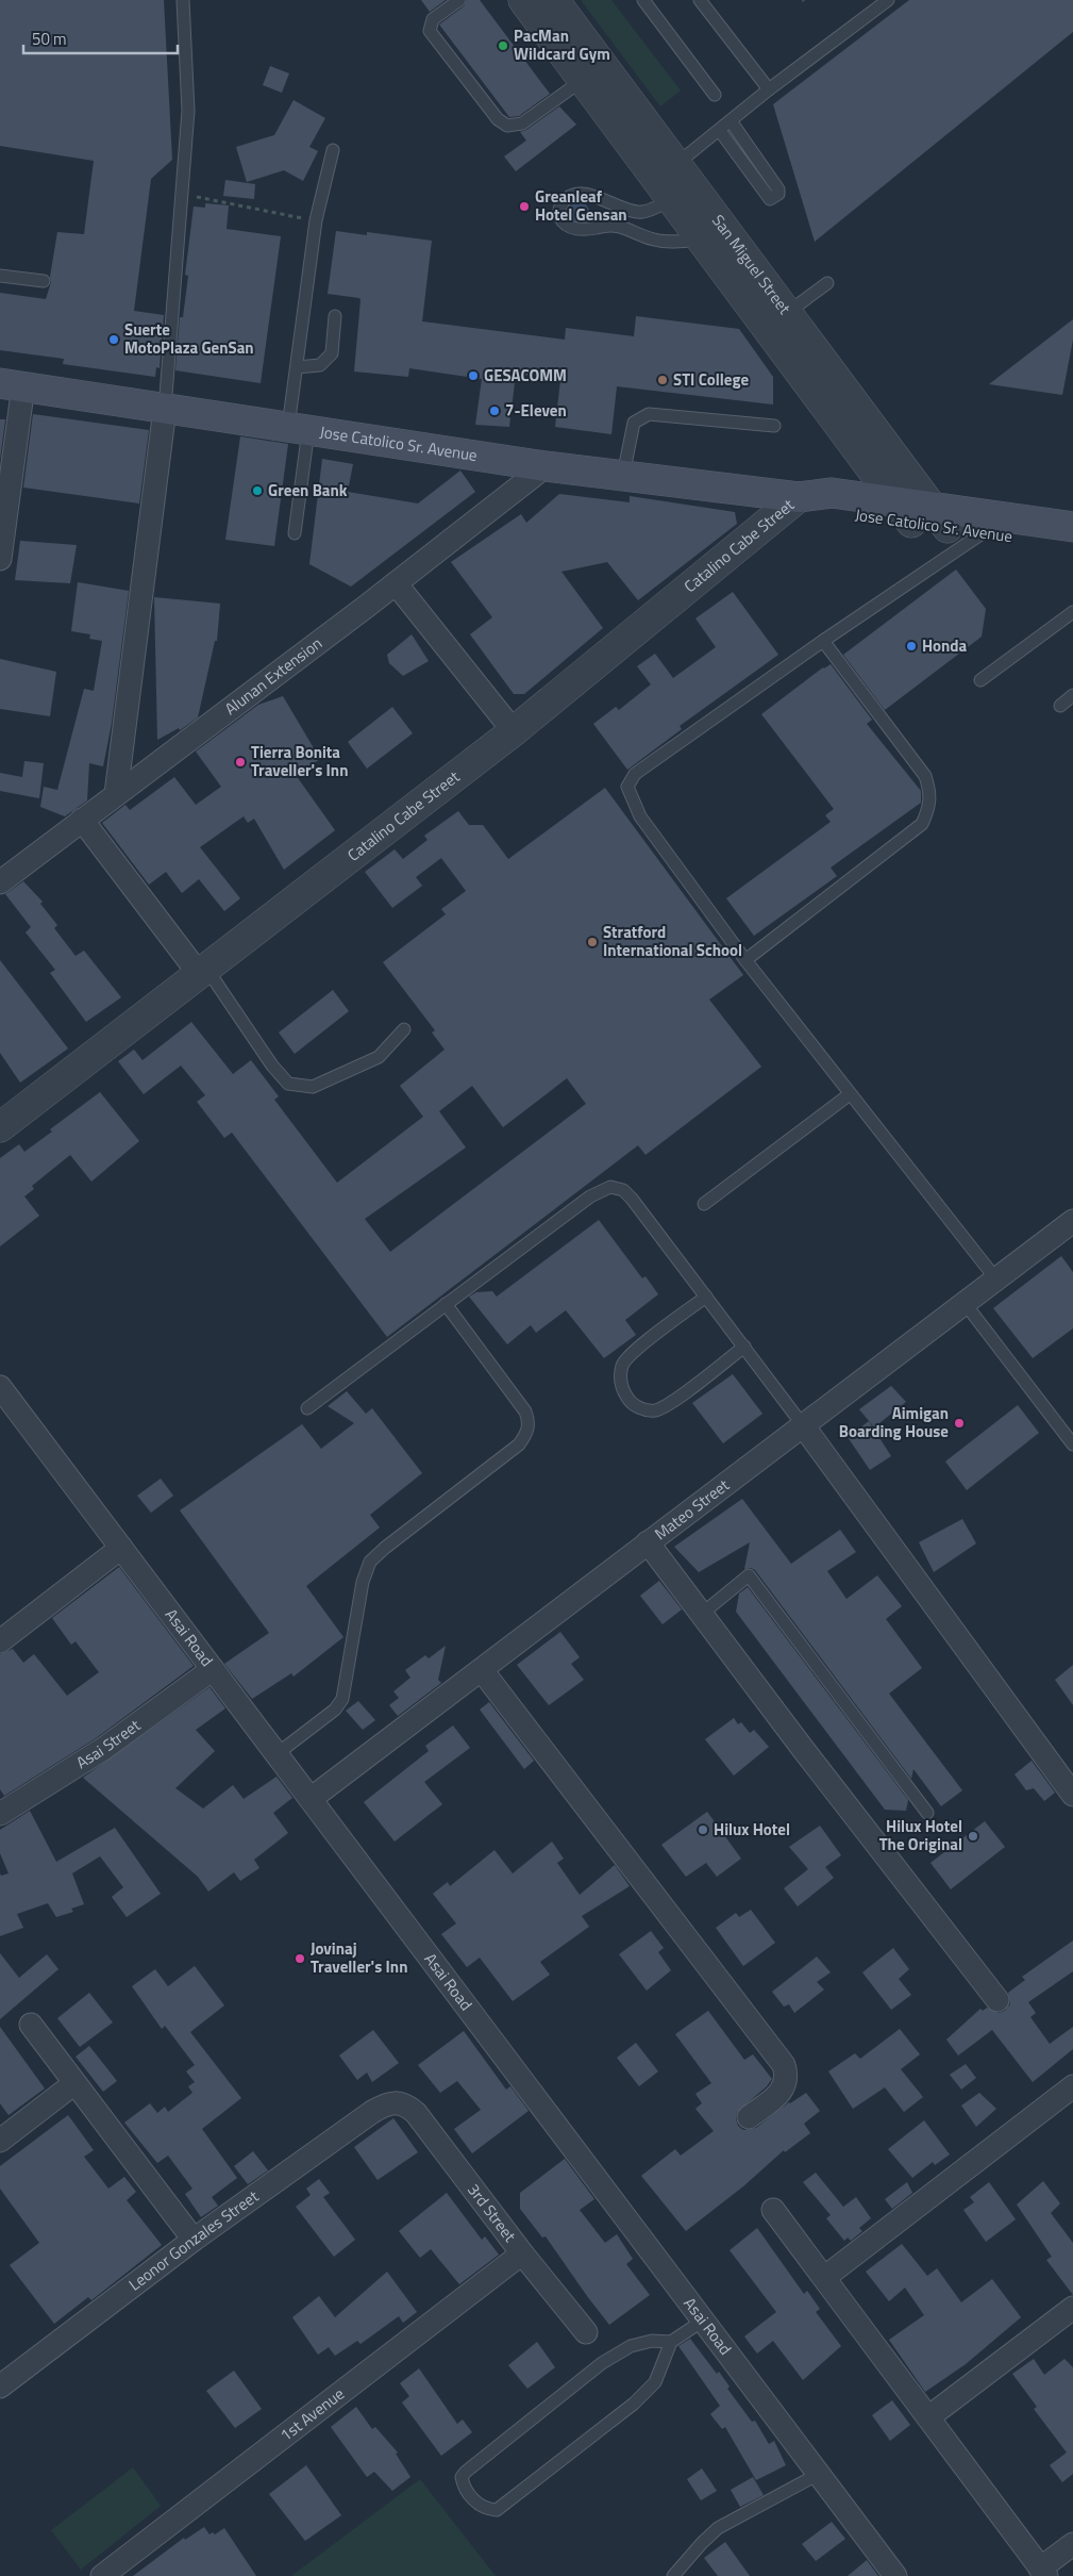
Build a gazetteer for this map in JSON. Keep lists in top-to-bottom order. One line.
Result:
{"streets":{"main road":["Jose Catolico Sr. Avenue"],"street":["San Miguel Street","Catalino Cabe Street","Alunan Extension","Mateo Street","Asai Road","Asai Street","3rd Street","Leonor Gonzales Street","1st Avenue"]},"crossings":[["San Miguel Street","Jose Catolico Sr. Avenue"],["Jose Catolico Sr. Avenue","Catalino Cabe Street"],["Jose Catolico Sr. Avenue","Alunan Extension"],["Mateo Street","Asai Road"],["Asai Road","Asai Street"],["3rd Street","Leonor Gonzales Street"],["3rd Street","1st Avenue"]],"places":["PacMan Wildcard Gym","Greanleaf Hotel Gensan","Suerte MotoPlaza GenSan","GESACOMM","STI College","7-Eleven","Green Bank","Honda","Tierra Bonita Traveller's Inn","Stratford International School","Aimigan Boarding House","Hilux Hotel","Hilux Hotel The Original","Jovinaj Traveller's Inn"],"scale_bar":"50 m"}
